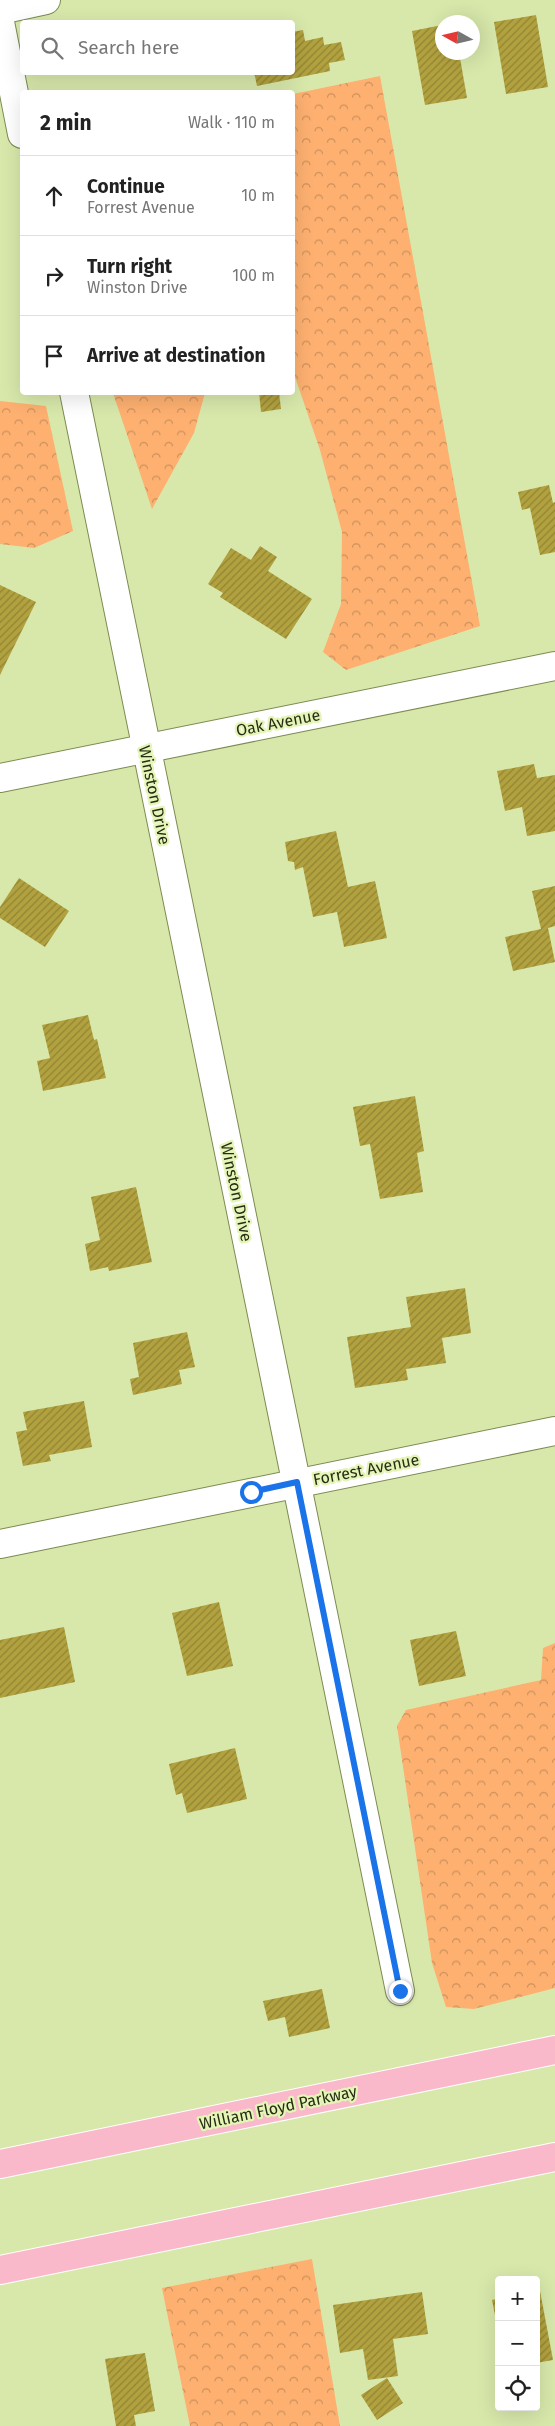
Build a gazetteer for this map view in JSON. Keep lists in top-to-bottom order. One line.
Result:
{"streets":{"highway":["William Floyd Parkway"],"street":["Oak Avenue","Winston Drive","Forrest Avenue"]},"crossings":[["Oak Avenue","Winston Drive"],["Winston Drive","Forrest Avenue"]],"north":"left","page":{"search":"Search here","heading":["2 min","Walk · 110 m"],"list":[["Continue","Forrest Avenue","10 m"],["Turn right","Winston Drive","100 m"],"Arrive at destination"],"map_buttons":["+","−"]}}
